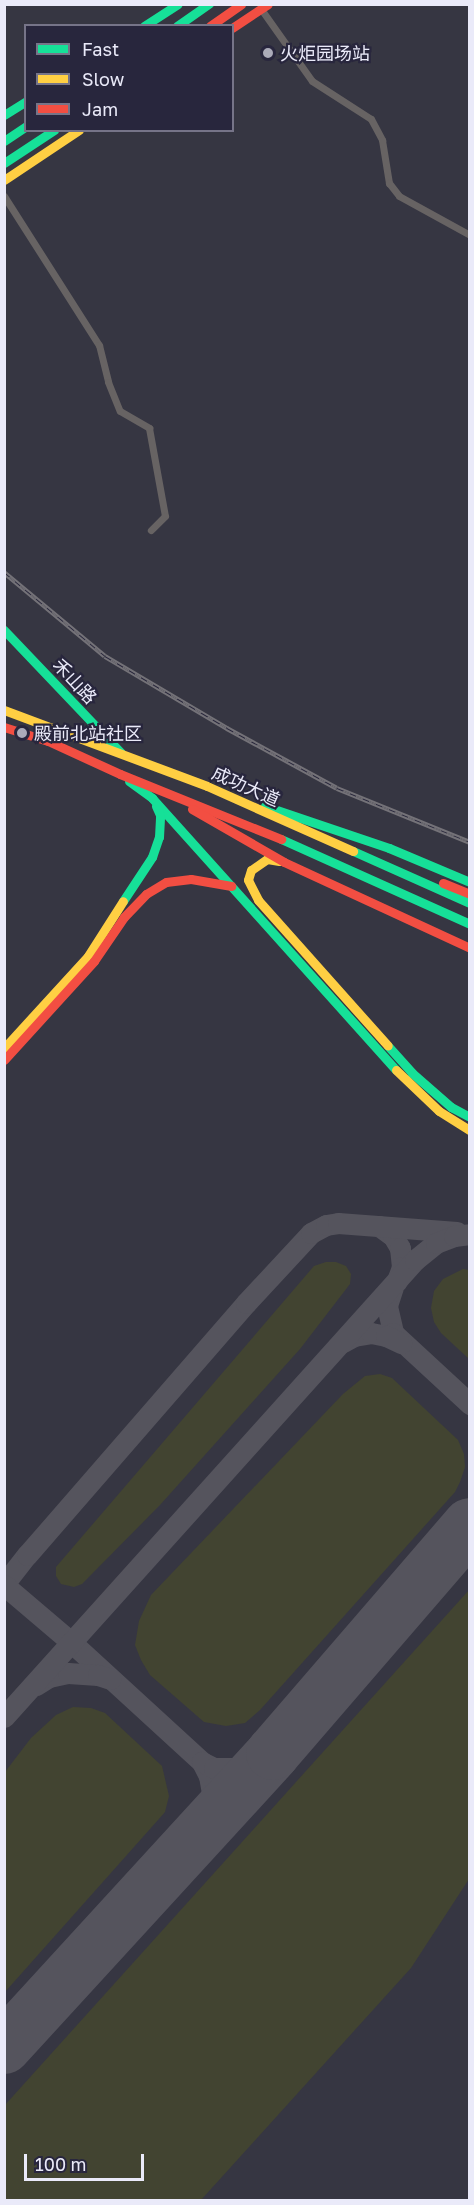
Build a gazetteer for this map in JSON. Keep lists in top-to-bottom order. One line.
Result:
{"streets":{"main road":["禾山路","成功大道"]},"crossings":[["禾山路","成功大道"]],"places":["火炬园场站","殿前北站社区"],"legend":["Fast","Slow","Jam"],"scale_bar":"100 m"}
